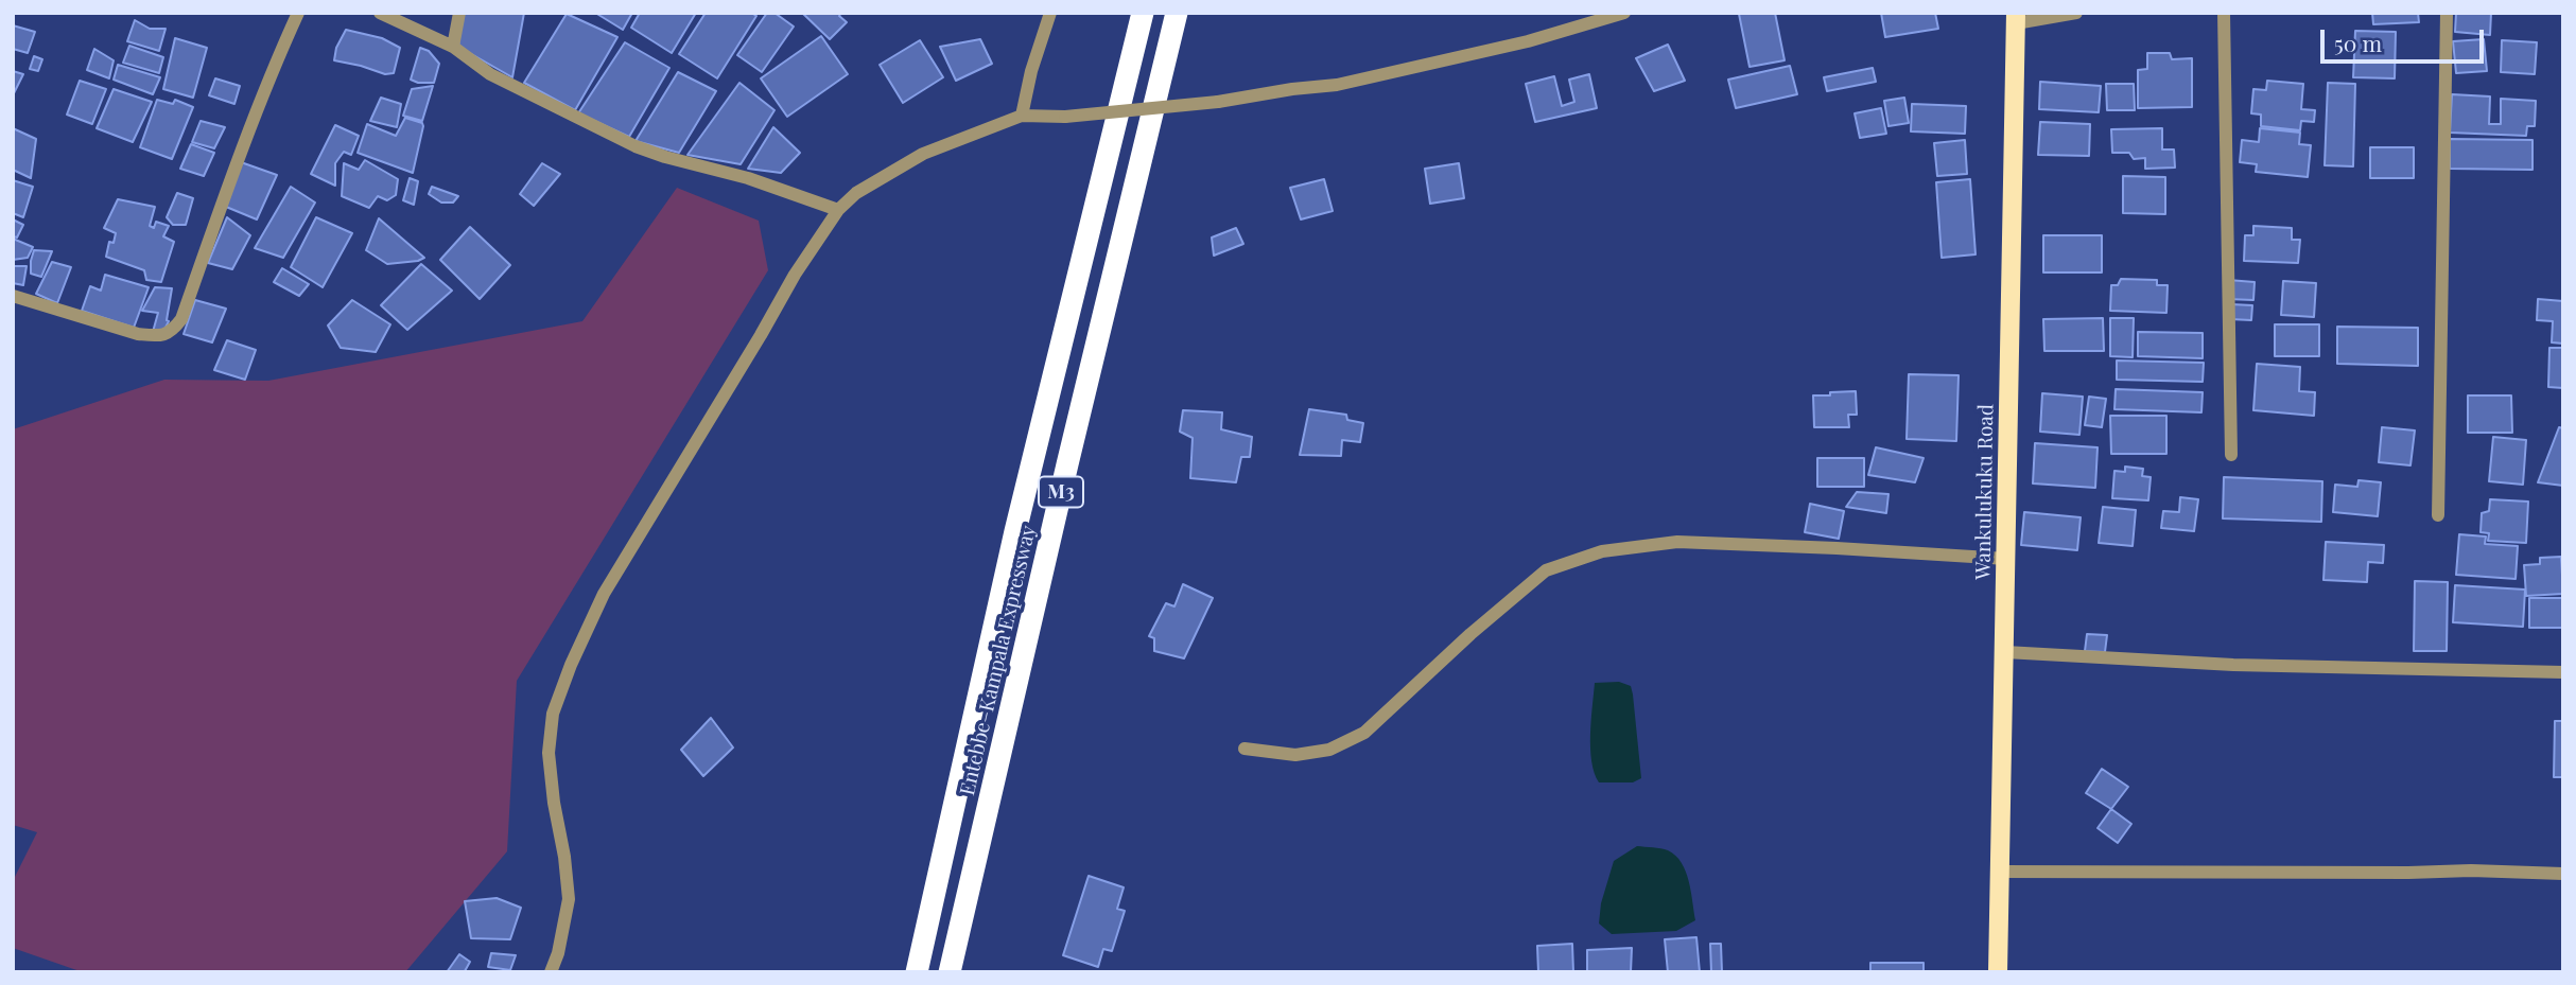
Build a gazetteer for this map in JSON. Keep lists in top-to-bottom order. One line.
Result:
{"streets":{"highway":["M3","Entebbe–Kampala Expressway"],"main road":["Wankulukuku Road"]},"scale_bar":"50 m"}
